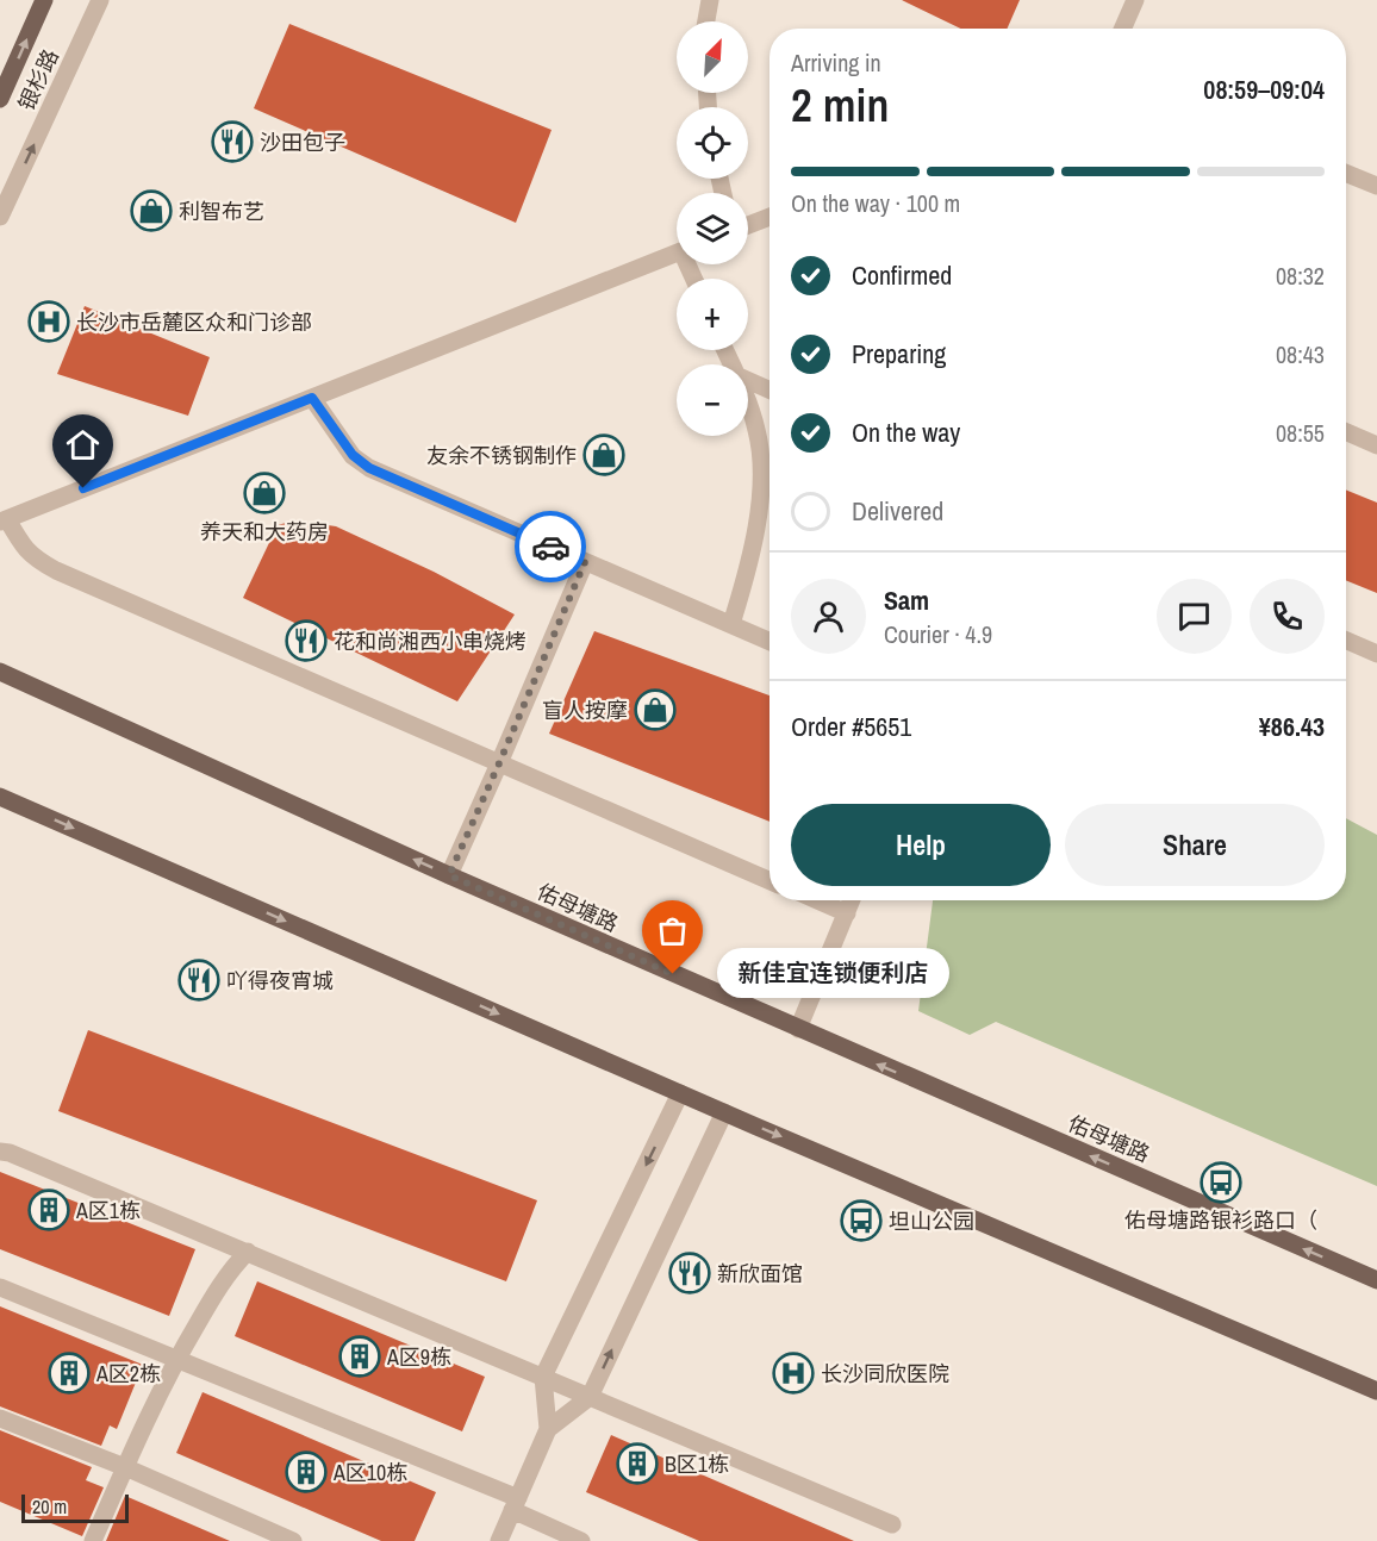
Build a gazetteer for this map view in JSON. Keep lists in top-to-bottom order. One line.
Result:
{"streets":{"main road":["银杉路","佑母塘路"]},"one_way":["银杉路"],"places":{"restaurant":["沙田包子","花和尚湘西小串烧烤","吖得夜宵城","新欣面馆"],"shop":["利智布艺","友余不锈钢制作","养天和大药房","盲人按摩"],"hospital":["长沙市岳麓区众和门诊部","长沙同欣医院"],"other":["新佳宜连锁便利店"],"bus stop":["佑母塘路银衫路口（","坦山公园"],"building":["A区1栋","A区9栋","A区2栋","B区1栋","A区10栋"]},"scale_bar":"20 m","north":"top right","page":{"map_buttons":["+","−"],"heading":["2 min","Arriving in","08:59–09:04"],"panel":["Sam","Courier · 4.9","Order #5651","¥86.43"],"bar":"On the way · 100 m","list":[["Confirmed","08:32"],["Preparing","08:43"],["On the way","08:55"],"Delivered"],"buttons":["Help","Share"],"bubble":"新佳宜连锁便利店","scale":"20 m"}}
